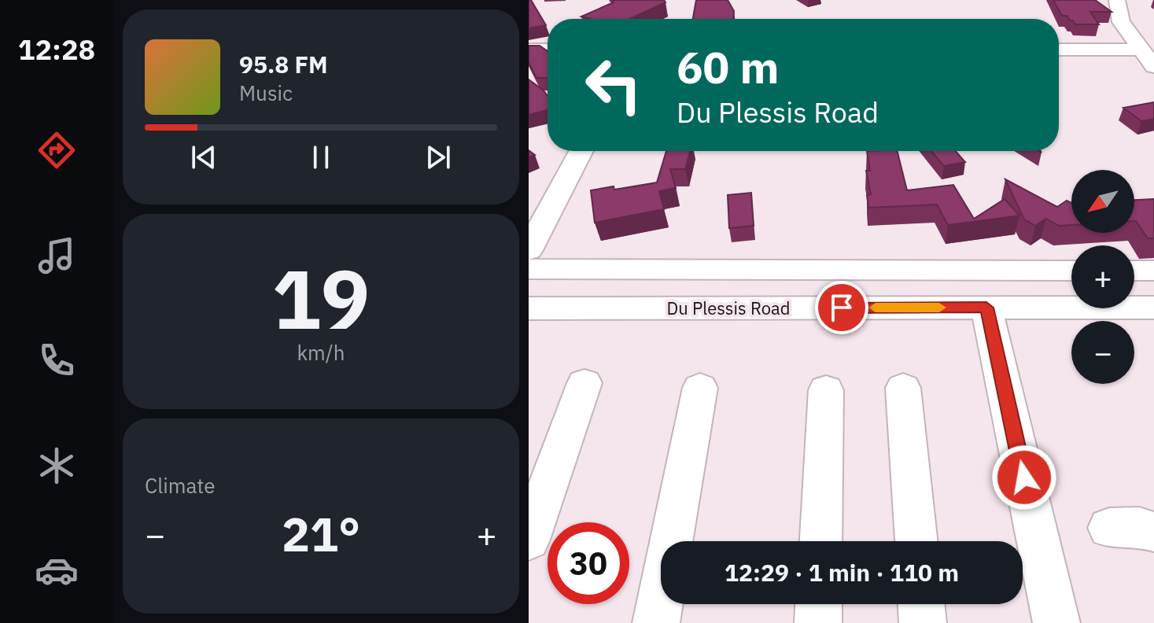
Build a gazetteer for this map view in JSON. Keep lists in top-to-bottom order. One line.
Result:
{"streets":{"street":["Du Plessis Road"]},"north":"bottom left","page":{"tabs":"12:28","turn":["60 m","Du Plessis Road"],"song":["95.8 FM","Music"],"map_buttons":["+","−"],"tile":[["19","km/h"],"Climate"],"heat":["−","21°","+"],"limit":"30","trip":"12:29 · 1 min · 110 m"}}
